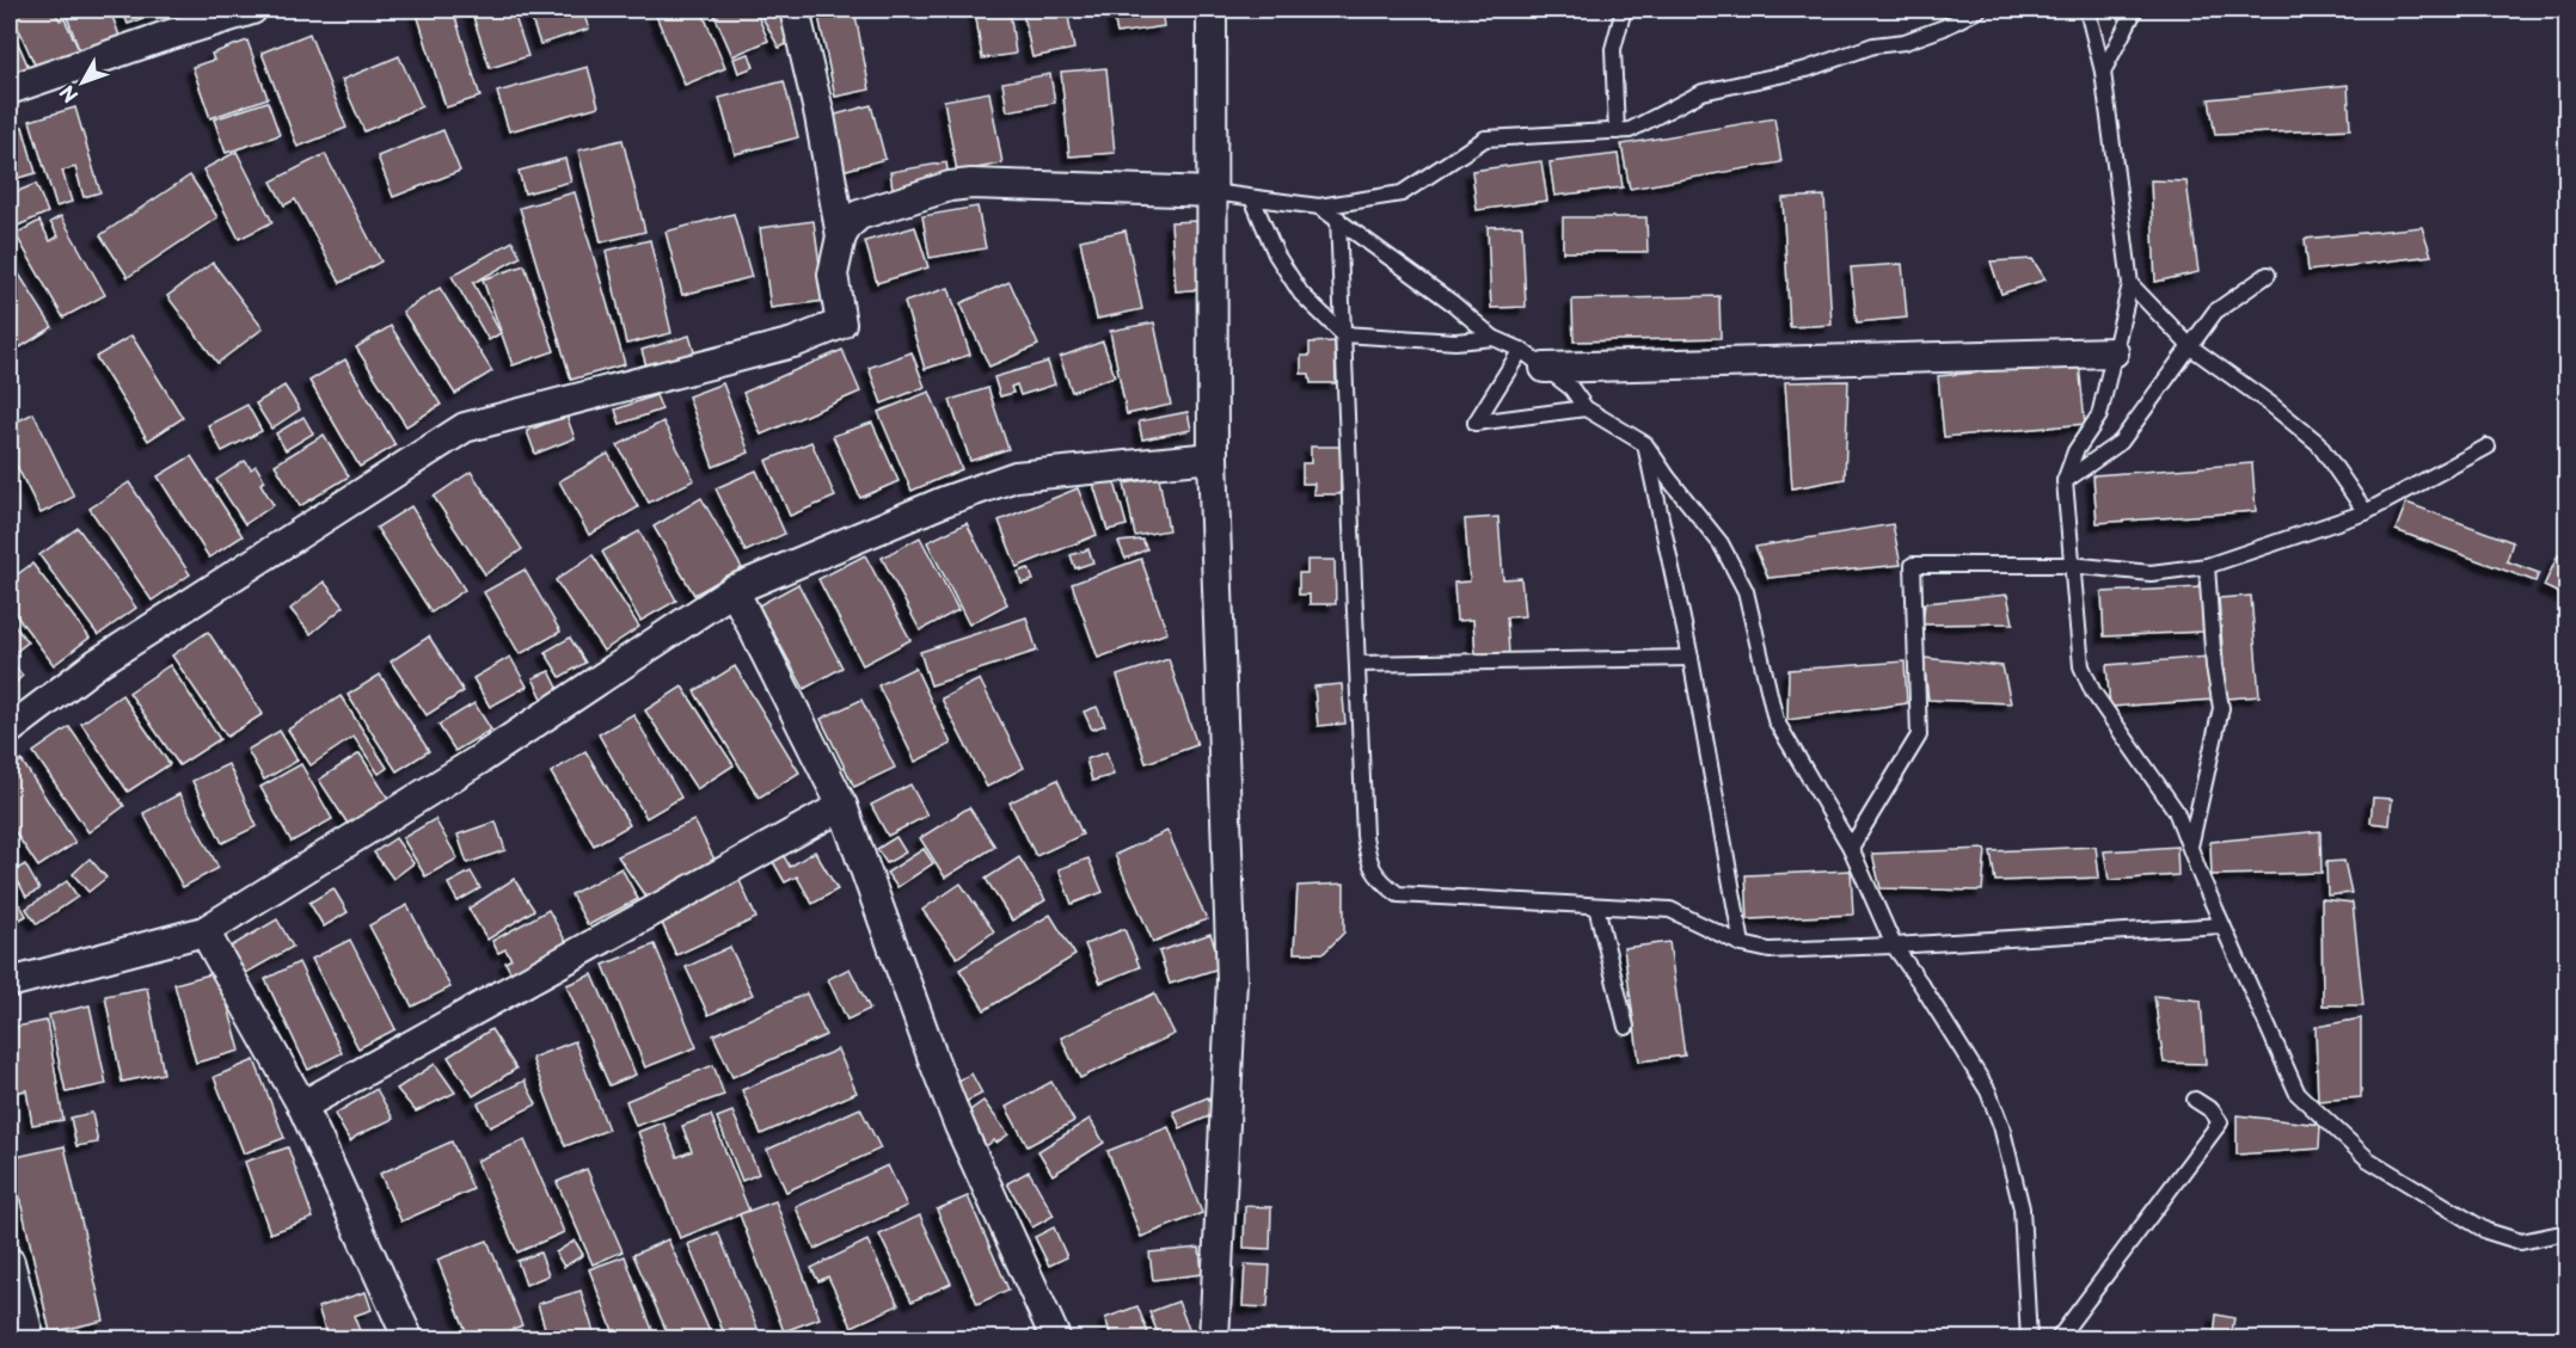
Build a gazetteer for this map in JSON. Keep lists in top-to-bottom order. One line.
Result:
{"north":"bottom left"}
